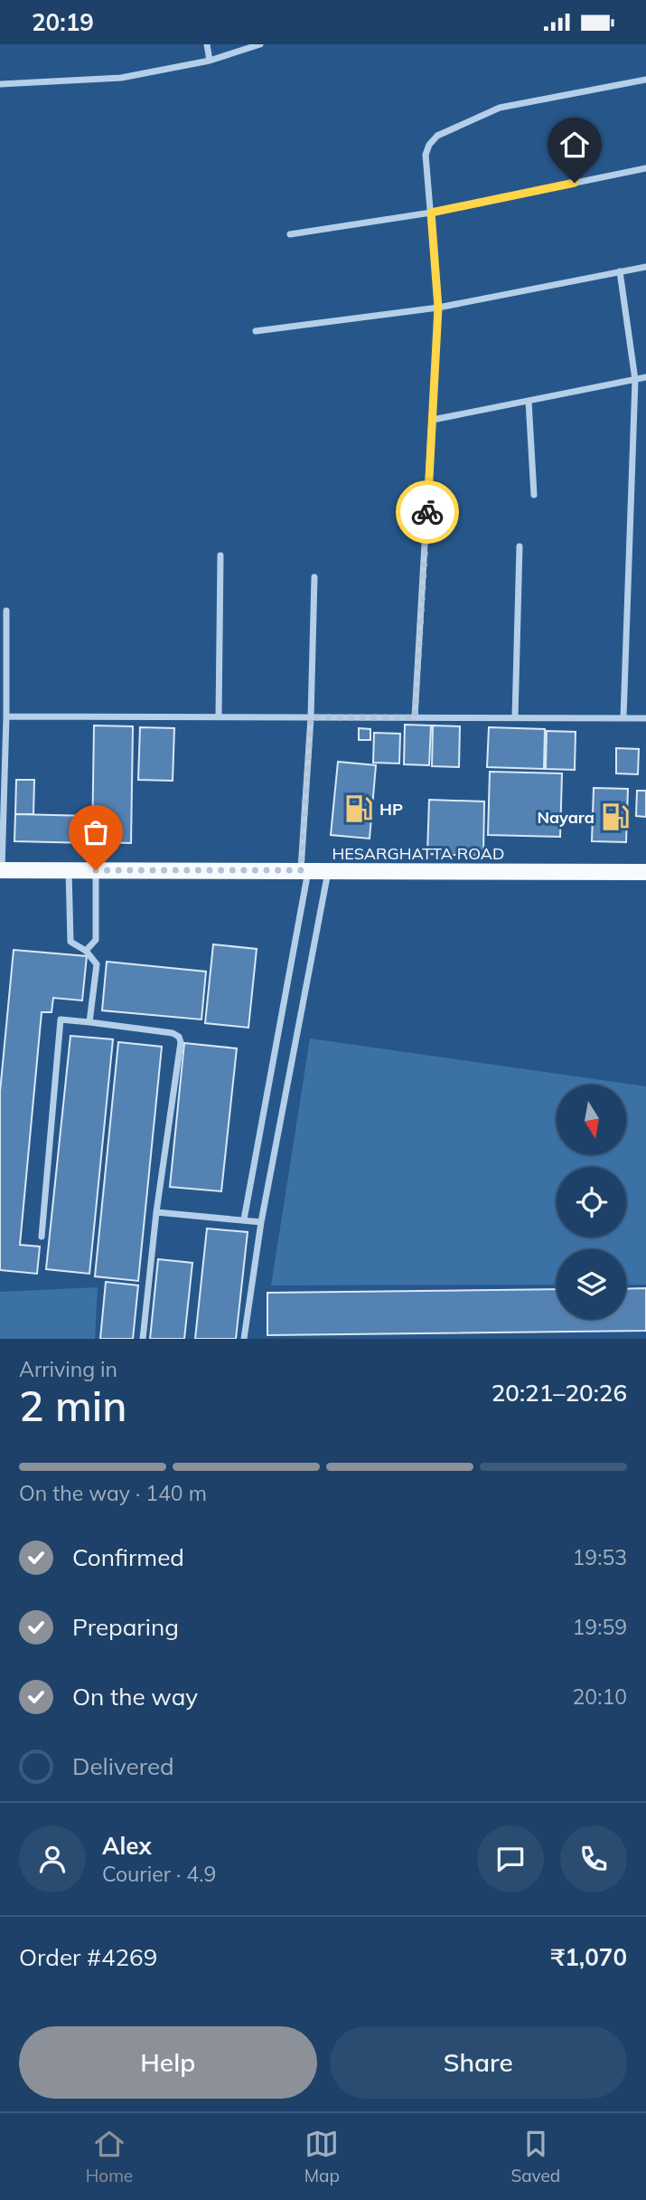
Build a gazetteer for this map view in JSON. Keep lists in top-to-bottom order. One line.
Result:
{"streets":{"main road":["HESARGHATTA ROAD"]},"places":{"fuel station":["HP","Nayara"]},"north":"bottom","page":{"status":"20:19","heading":["2 min","Arriving in","20:21–20:26"],"panel":["Alex","Courier · 4.9","Order #4269","₹1,070"],"bar":"On the way · 140 m","list":[["Confirmed","19:53"],["Preparing","19:59"],["On the way","20:10"],"Delivered"],"buttons":["Help","Share"],"tabs":["Home","Map","Saved"]}}
